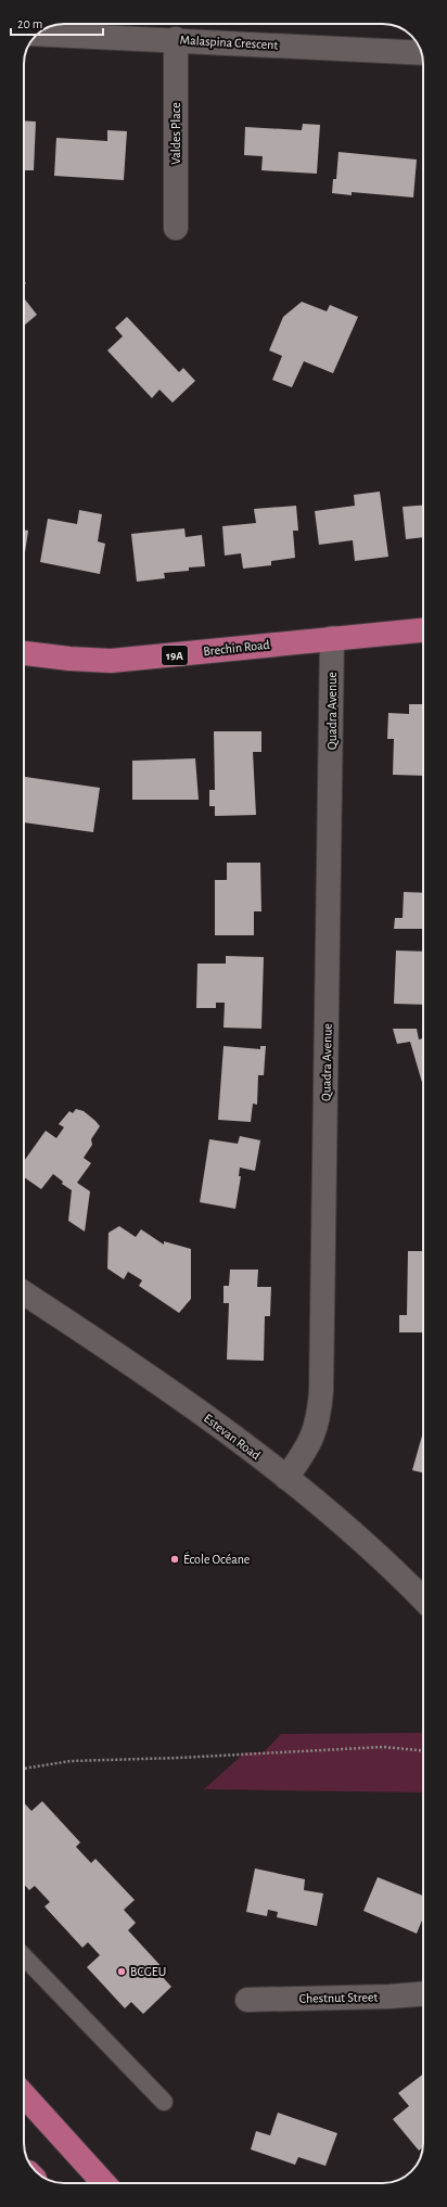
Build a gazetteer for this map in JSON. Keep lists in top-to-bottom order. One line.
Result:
{"streets":{"main road":["Brechin Road","19A"],"street":["Malaspina Crescent","Valdes Place","Quadra Avenue","Estevan Road","Chestnut Street"]},"crossings":[["Malaspina Crescent","Valdes Place"],["Brechin Road","Quadra Avenue"],["Quadra Avenue","Estevan Road"]],"places":["École Océane","BCGEU"],"scale_bar":"20 m"}
